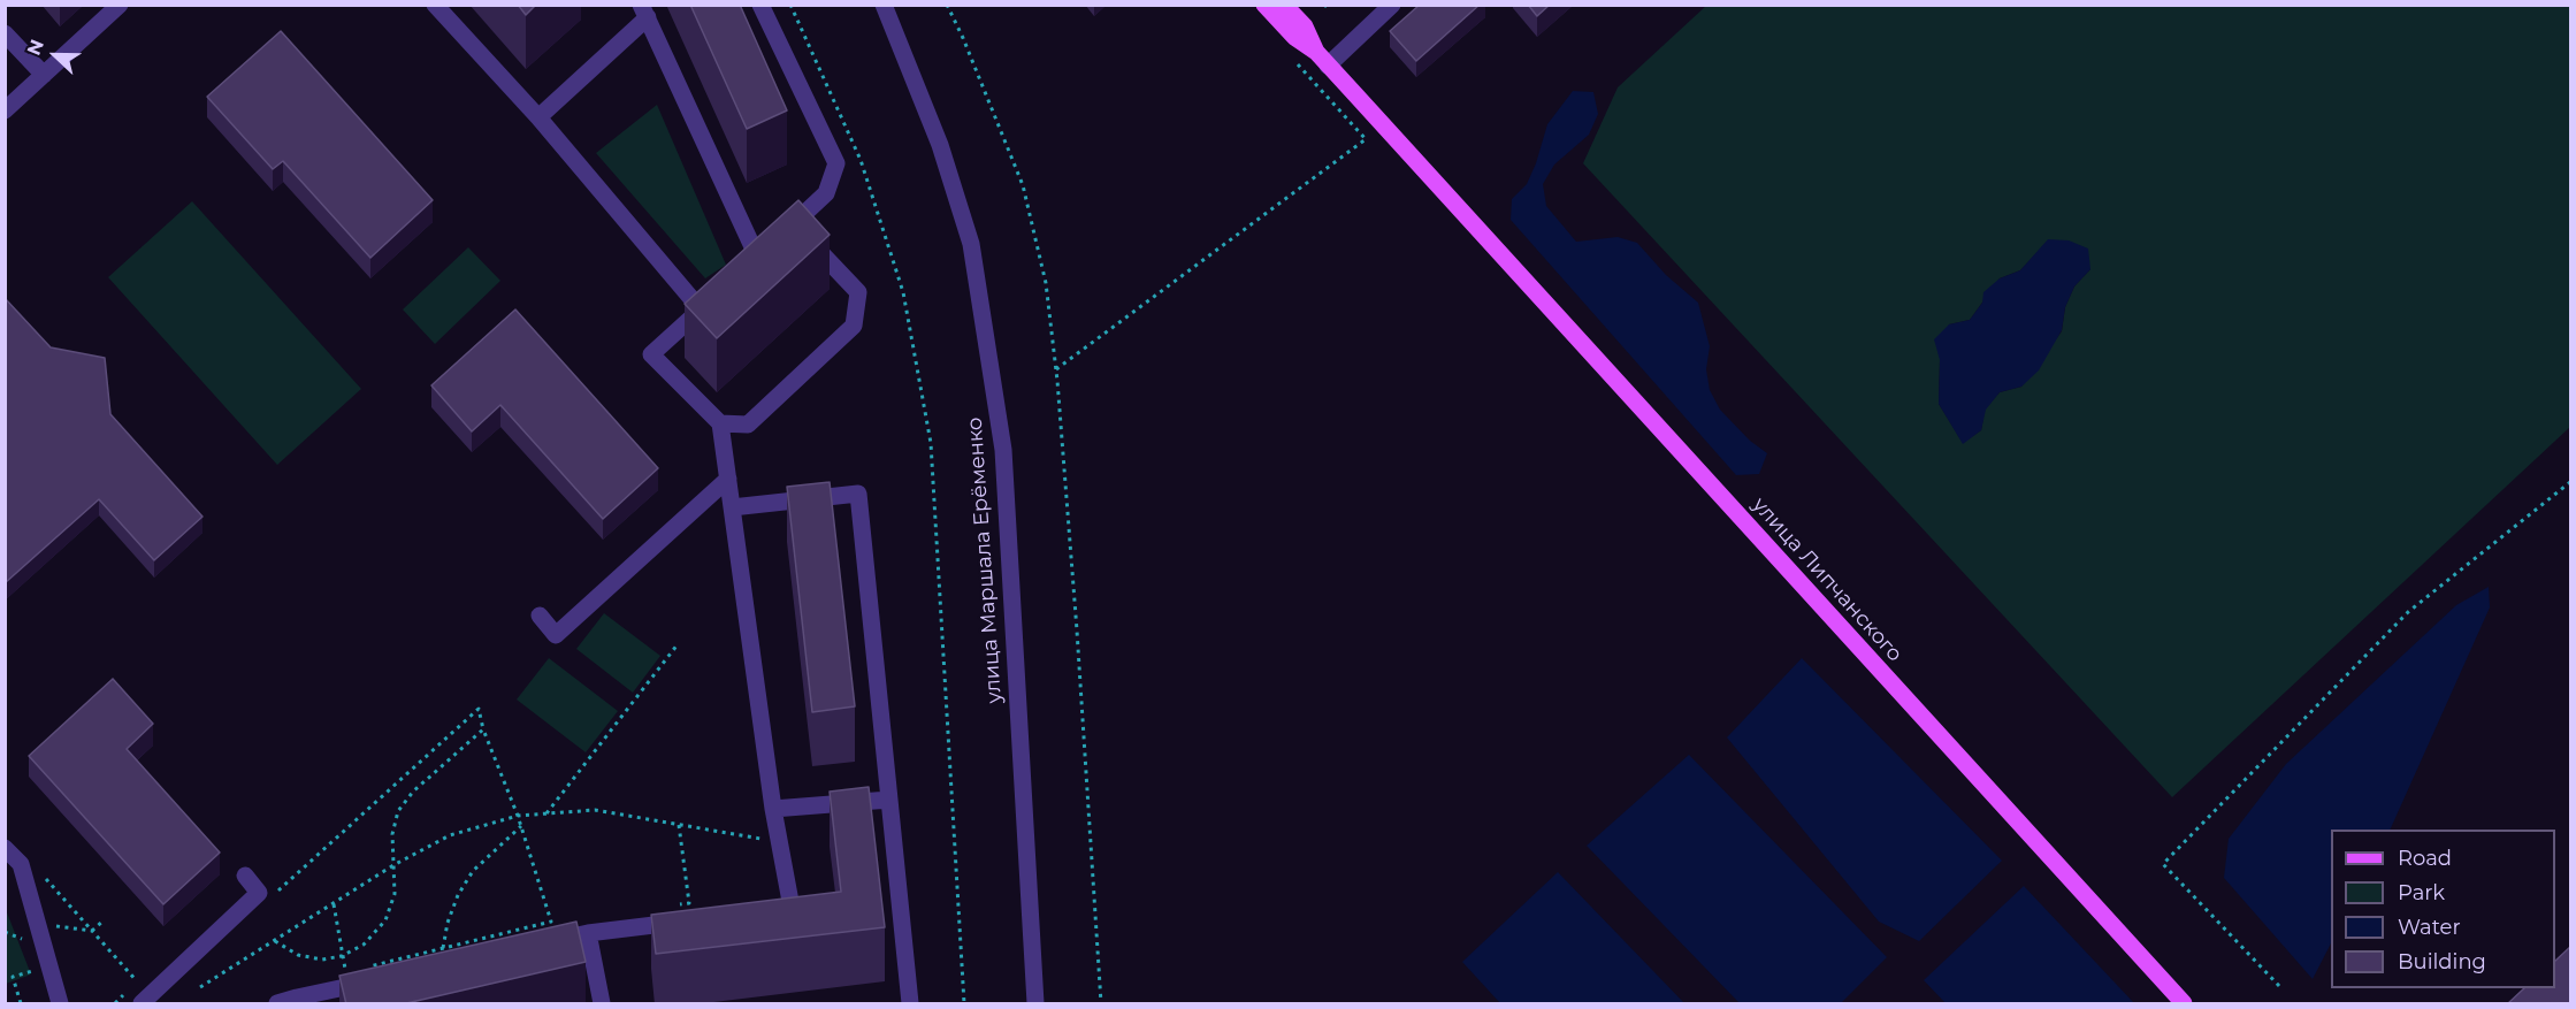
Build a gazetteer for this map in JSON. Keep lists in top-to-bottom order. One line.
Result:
{"streets":{"main road":["улица Липчанского"],"street":["улица Маршала Ерёменко"]},"legend":["Road","Park","Water","Building"],"north":"left"}
